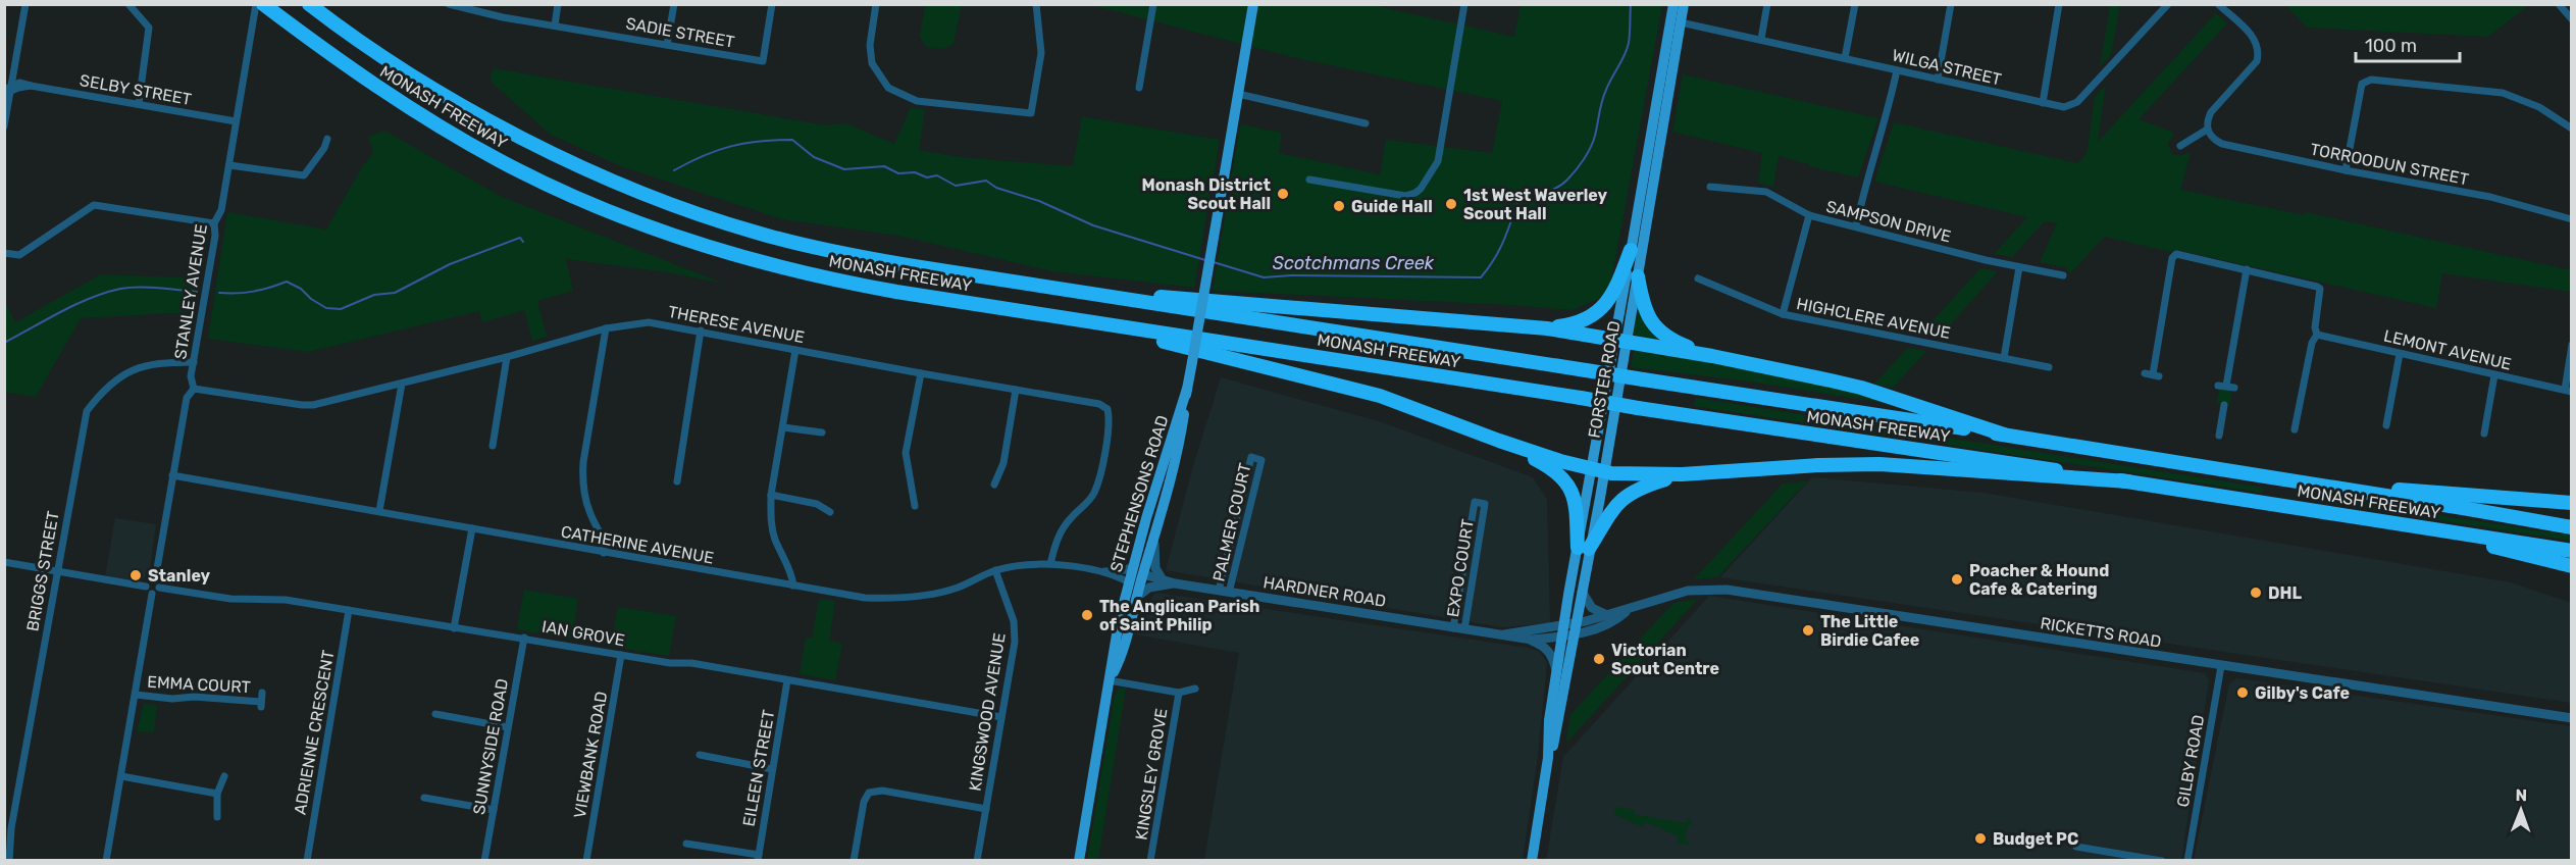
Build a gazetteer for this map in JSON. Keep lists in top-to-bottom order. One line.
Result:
{"streets":{"highway":["MONASH FREEWAY"],"main road":["FORSTER ROAD","STEPHENSONS ROAD"],"street":["SADIE STREET","WILGA STREET","SELBY STREET","TORROODUN STREET","SAMPSON DRIVE","STANLEY AVENUE","HIGHCLERE AVENUE","THERESE AVENUE","LEMONT AVENUE","PALMER COURT","CATHERINE AVENUE","EXPO COURT","BRIGGS STREET","HARDNER ROAD","RICKETTS ROAD","IAN GROVE","EMMA COURT","KINGSWOOD AVENUE","ADRIENNE CRESCENT","SUNNYSIDE ROAD","VIEWBANK ROAD","GILBY ROAD","EILEEN STREET","KINGSLEY GROVE"]},"crossings":[["WILGA STREET","FORSTER ROAD"],["SELBY STREET","STANLEY AVENUE"],["STANLEY AVENUE","THERESE AVENUE"],["STANLEY AVENUE","CATHERINE AVENUE"],["STANLEY AVENUE","BRIGGS STREET"],["STANLEY AVENUE","IAN GROVE"],["THERESE AVENUE","CATHERINE AVENUE"],["FORSTER ROAD","HARDNER ROAD"],["FORSTER ROAD","RICKETTS ROAD"],["STEPHENSONS ROAD","CATHERINE AVENUE"],["STEPHENSONS ROAD","HARDNER ROAD"],["STEPHENSONS ROAD","KINGSLEY GROVE"],["PALMER COURT","HARDNER ROAD"],["CATHERINE AVENUE","KINGSWOOD AVENUE"],["EXPO COURT","HARDNER ROAD"],["HARDNER ROAD","RICKETTS ROAD"],["RICKETTS ROAD","GILBY ROAD"],["IAN GROVE","KINGSWOOD AVENUE"],["IAN GROVE","ADRIENNE CRESCENT"],["IAN GROVE","SUNNYSIDE ROAD"],["IAN GROVE","VIEWBANK ROAD"],["IAN GROVE","EILEEN STREET"]],"water":["Scotchmans Creek"],"places":["Monash District Scout Hall","1st West Waverley Scout Hall","Guide Hall","Stanley","Poacher & Hound Cafe & Catering","DHL","The Anglican Parish of Saint Philip","The Little Birdie Cafee","Victorian Scout Centre","Gilby's Cafe","Budget PC"],"scale_bar":"100 m","north":"top"}
